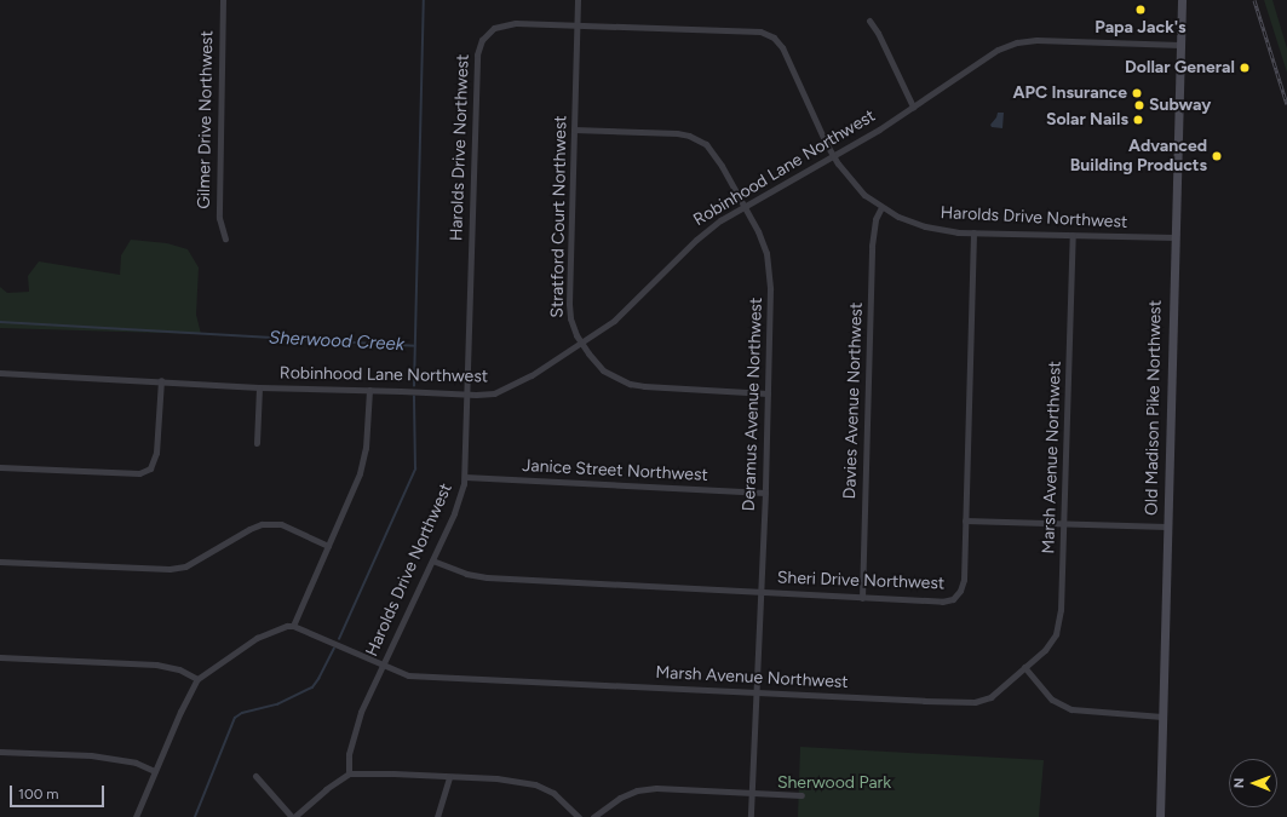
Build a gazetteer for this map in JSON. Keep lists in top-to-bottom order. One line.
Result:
{"streets":{"main road":["Old Madison Pike Northwest"],"street":["Gilmer Drive Northwest","Harolds Drive Northwest","Robinhood Lane Northwest","Stratford Court Northwest","Davies Avenue Northwest","Deramus Avenue Northwest","Marsh Avenue Northwest","Janice Street Northwest","Sheri Drive Northwest"]},"crossings":[["Harolds Drive Northwest","Robinhood Lane Northwest"],["Harolds Drive Northwest","Stratford Court Northwest"],["Harolds Drive Northwest","Davies Avenue Northwest"],["Harolds Drive Northwest","Old Madison Pike Northwest"],["Harolds Drive Northwest","Marsh Avenue Northwest"],["Harolds Drive Northwest","Janice Street Northwest"],["Harolds Drive Northwest","Sheri Drive Northwest"],["Robinhood Lane Northwest","Stratford Court Northwest"],["Robinhood Lane Northwest","Deramus Avenue Northwest"],["Robinhood Lane Northwest","Old Madison Pike Northwest"],["Stratford Court Northwest","Deramus Avenue Northwest"],["Davies Avenue Northwest","Sheri Drive Northwest"],["Deramus Avenue Northwest","Marsh Avenue Northwest"],["Deramus Avenue Northwest","Janice Street Northwest"],["Deramus Avenue Northwest","Sheri Drive Northwest"]],"water":["Sherwood Creek"],"parks":["Sherwood Park"],"places":["Papa Jack's","Dollar General","APC Insurance","Subway","Solar Nails","Advanced Building Products"],"scale_bar":"100 m","north":"left"}
